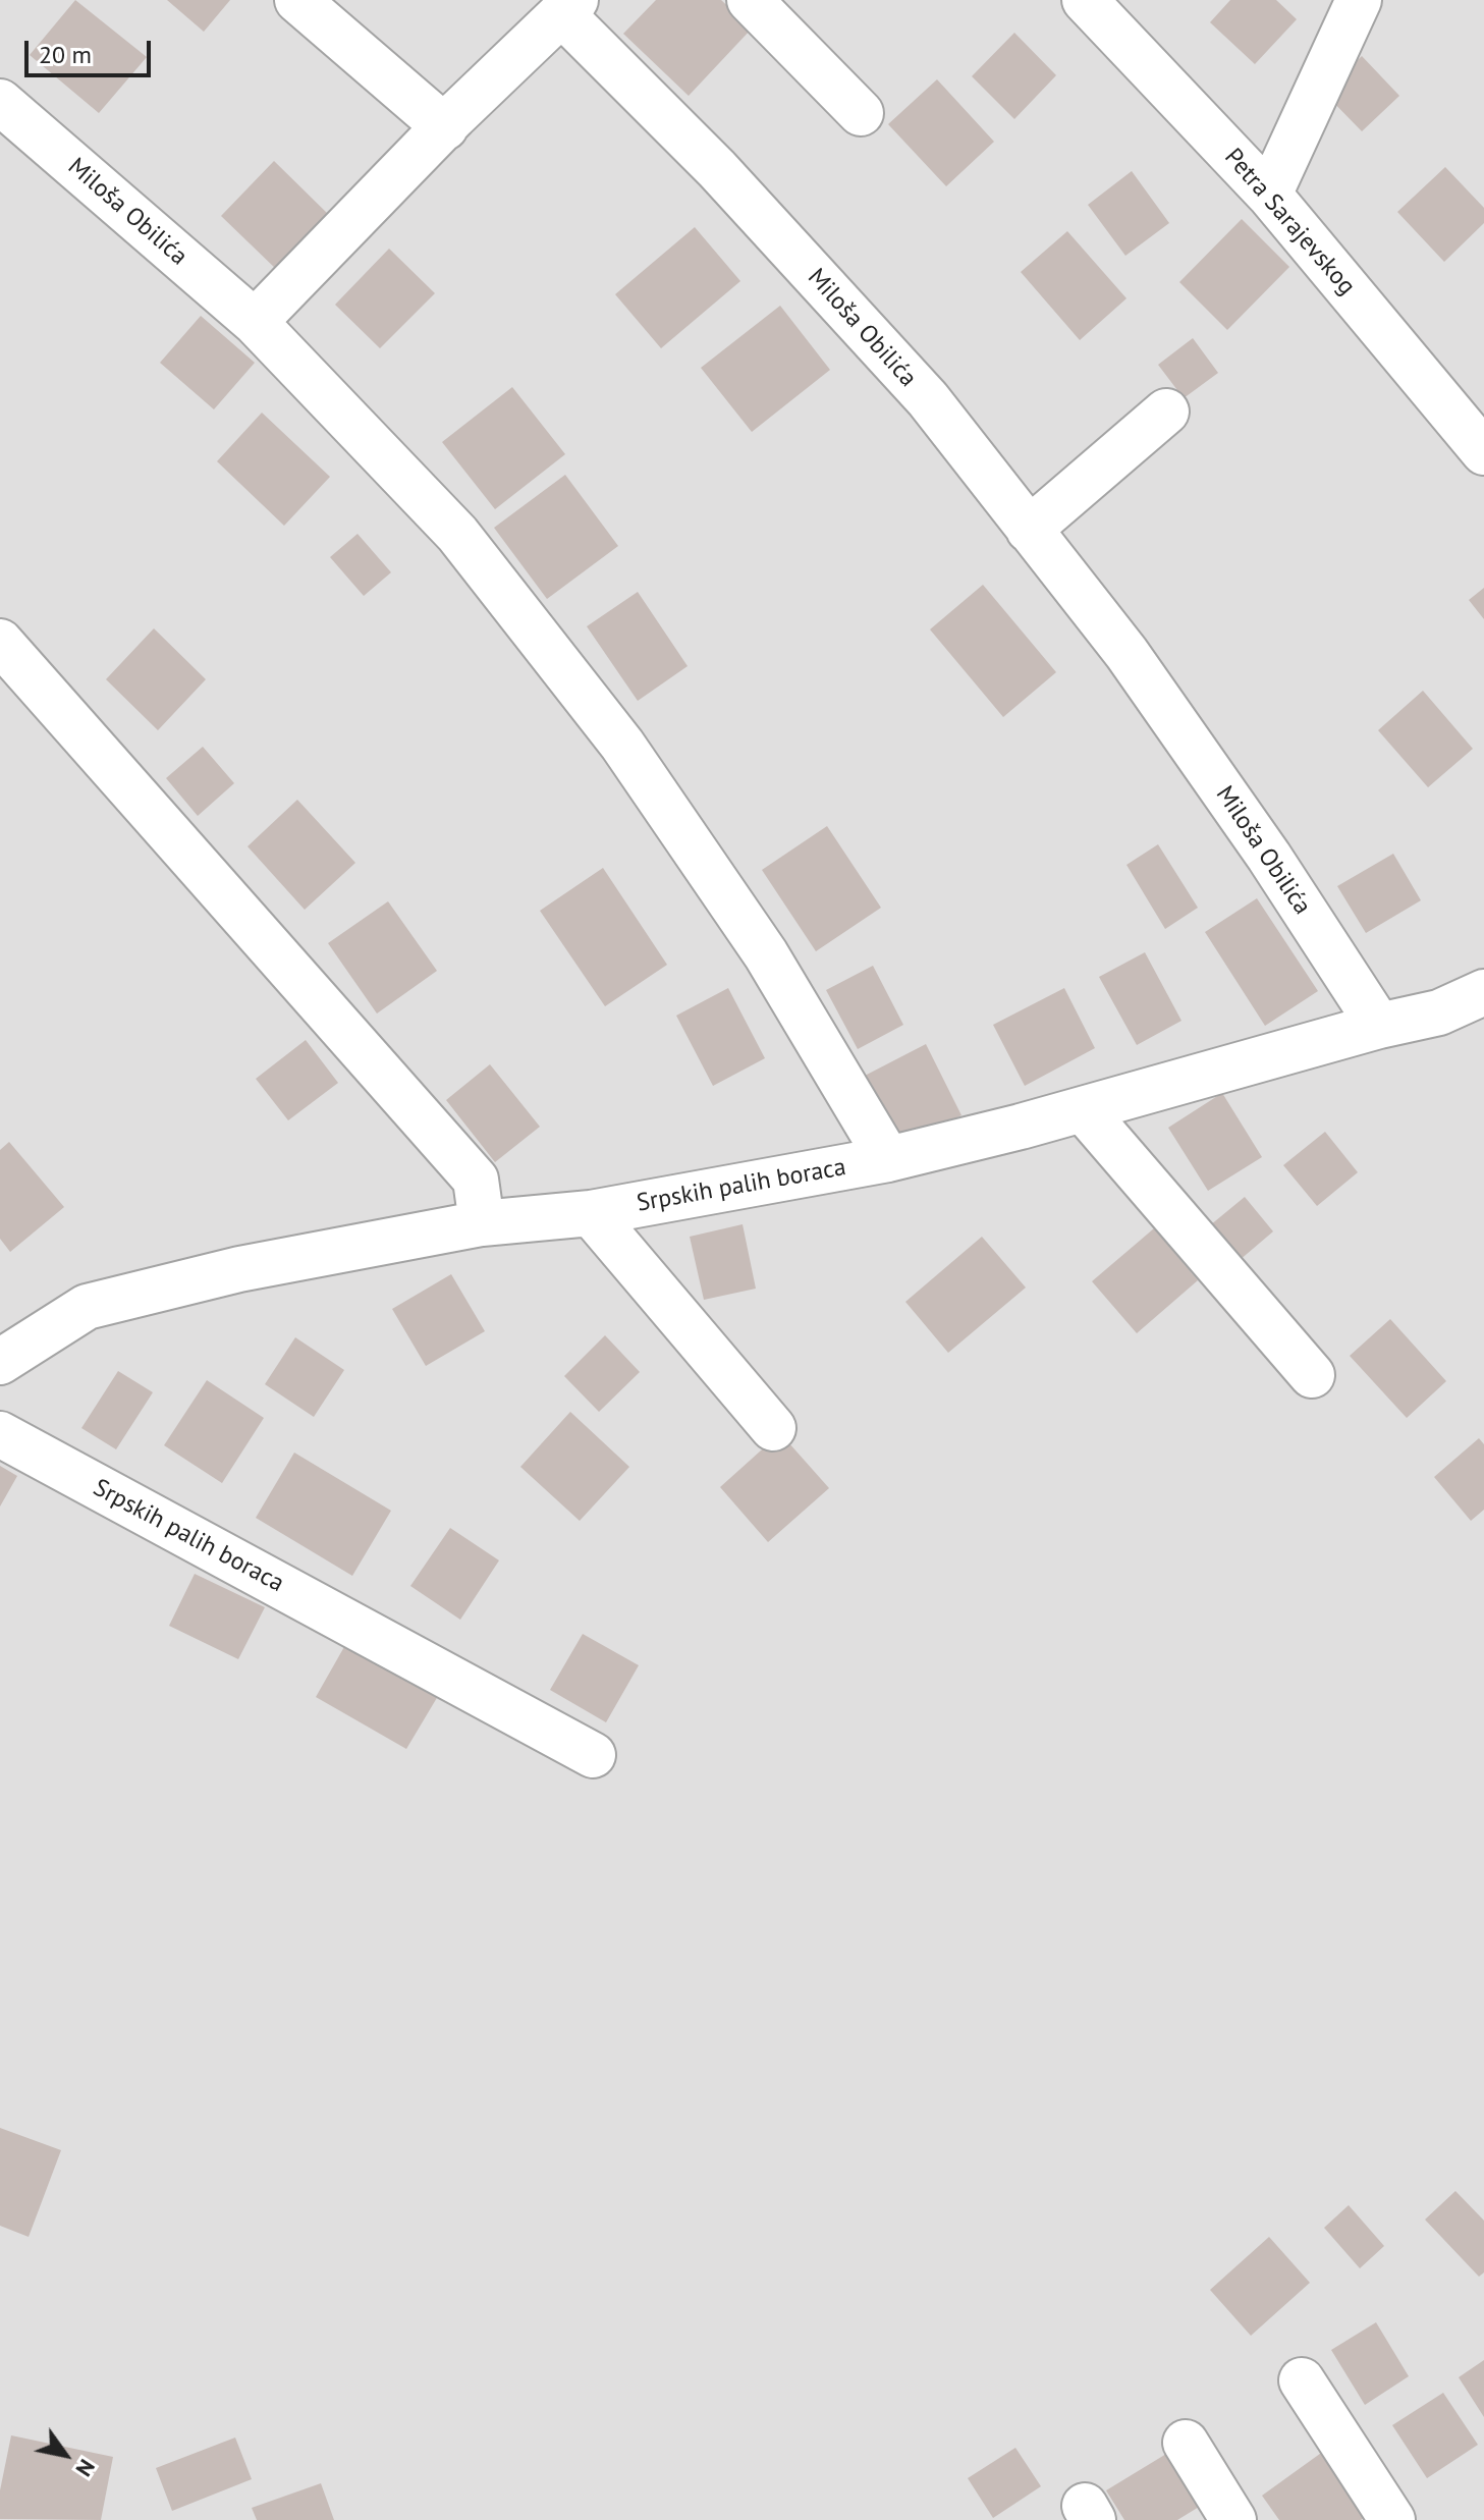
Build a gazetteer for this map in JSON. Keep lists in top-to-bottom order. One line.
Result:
{"streets":{"street":["Miloša Obilića","Petra Sarajevskog","Srpskih palih boraca"]},"crossings":[["Miloša Obilića","Srpskih palih boraca"]],"scale_bar":"20 m","north":"bottom right"}
